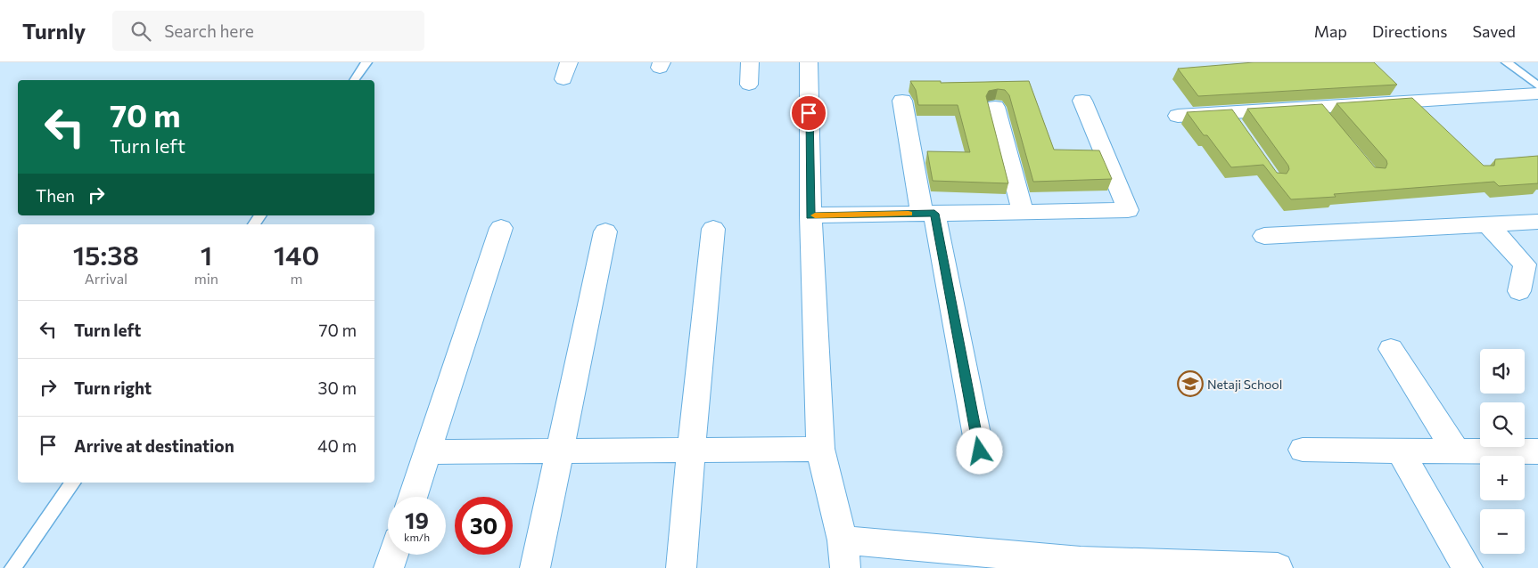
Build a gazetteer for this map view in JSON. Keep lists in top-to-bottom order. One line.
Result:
{"places":{"school or university":["Netaji School"]},"page":{"header":"Turnly","search":"Search here","nav":["Map","Directions","Saved"],"turn":["70 m","Turn left"],"then":"Then","eta":["15:38","Arrival","1","min","140","m"],"list":[{"name":"Turn left","value":"70 m"},{"name":"Turn right","value":"30 m"},{"name":"Arrive at destination","value":"40 m"}],"map_buttons":["+","−"],"speed":"19 km/h","limit":"30"}}
